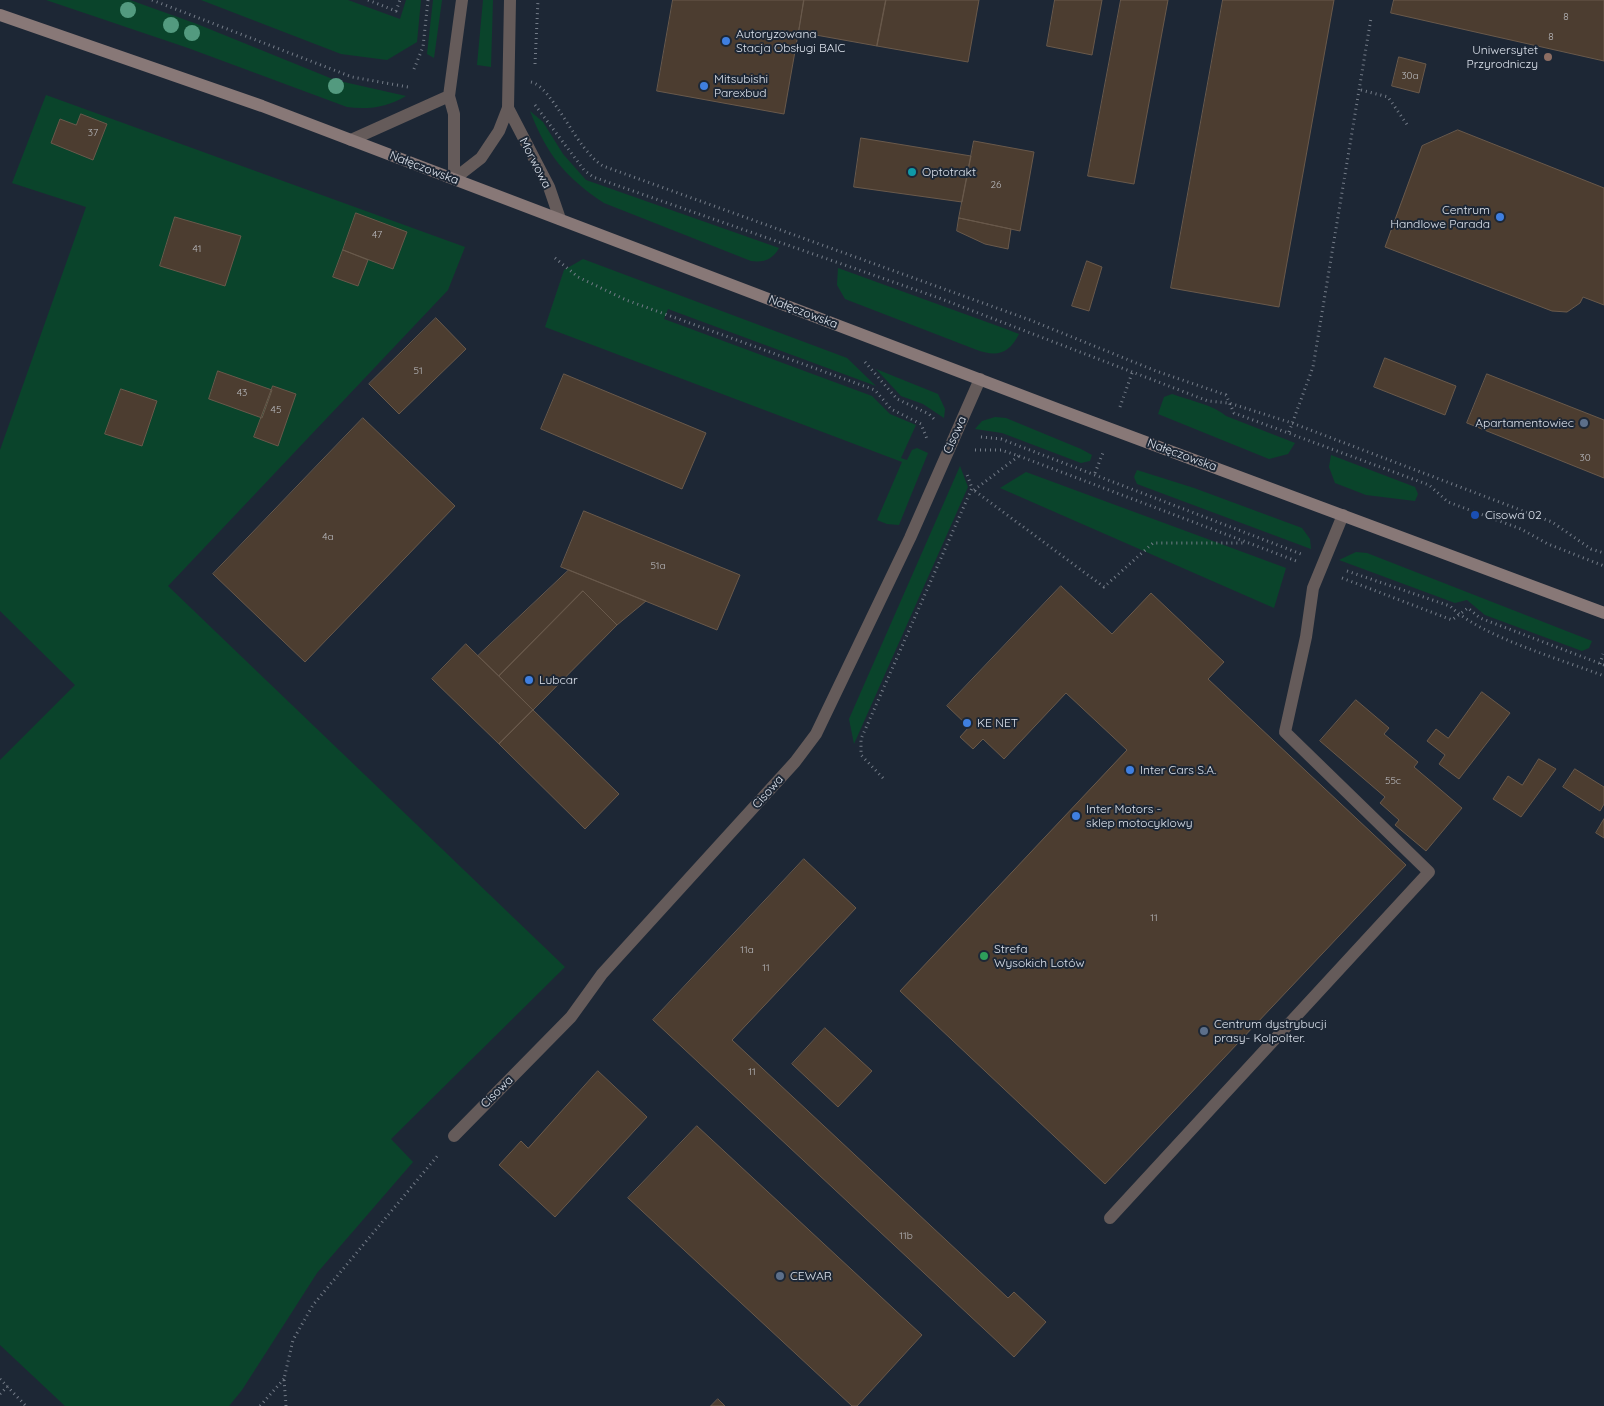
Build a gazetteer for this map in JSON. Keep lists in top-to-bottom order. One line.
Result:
{"streets":{"street":["Morwowa","Nałęczowska","Cisowa"]},"crossings":[["Morwowa","Nałęczowska"],["Nałęczowska","Cisowa"]],"places":["Autoryzowana Stacja Obsługi BAIC","Uniwersytet Przyrodniczy","Mitsubishi Parexbud","Optotrakt","Centrum Handlowe Parada","Apartamentowiec","Cisowa 02","Lubcar","KE NET","Inter Cars S.A.","Inter Motors - sklep motocyklowy","Strefa Wysokich Lotów","Centrum dystrybucji prasy- Kolpolter.","CEWAR"],"house_numbers":["8","8","30a","37","26","47","41","51","43","45","30","4a","51a","55c","11","11a","11","11","11b"]}
